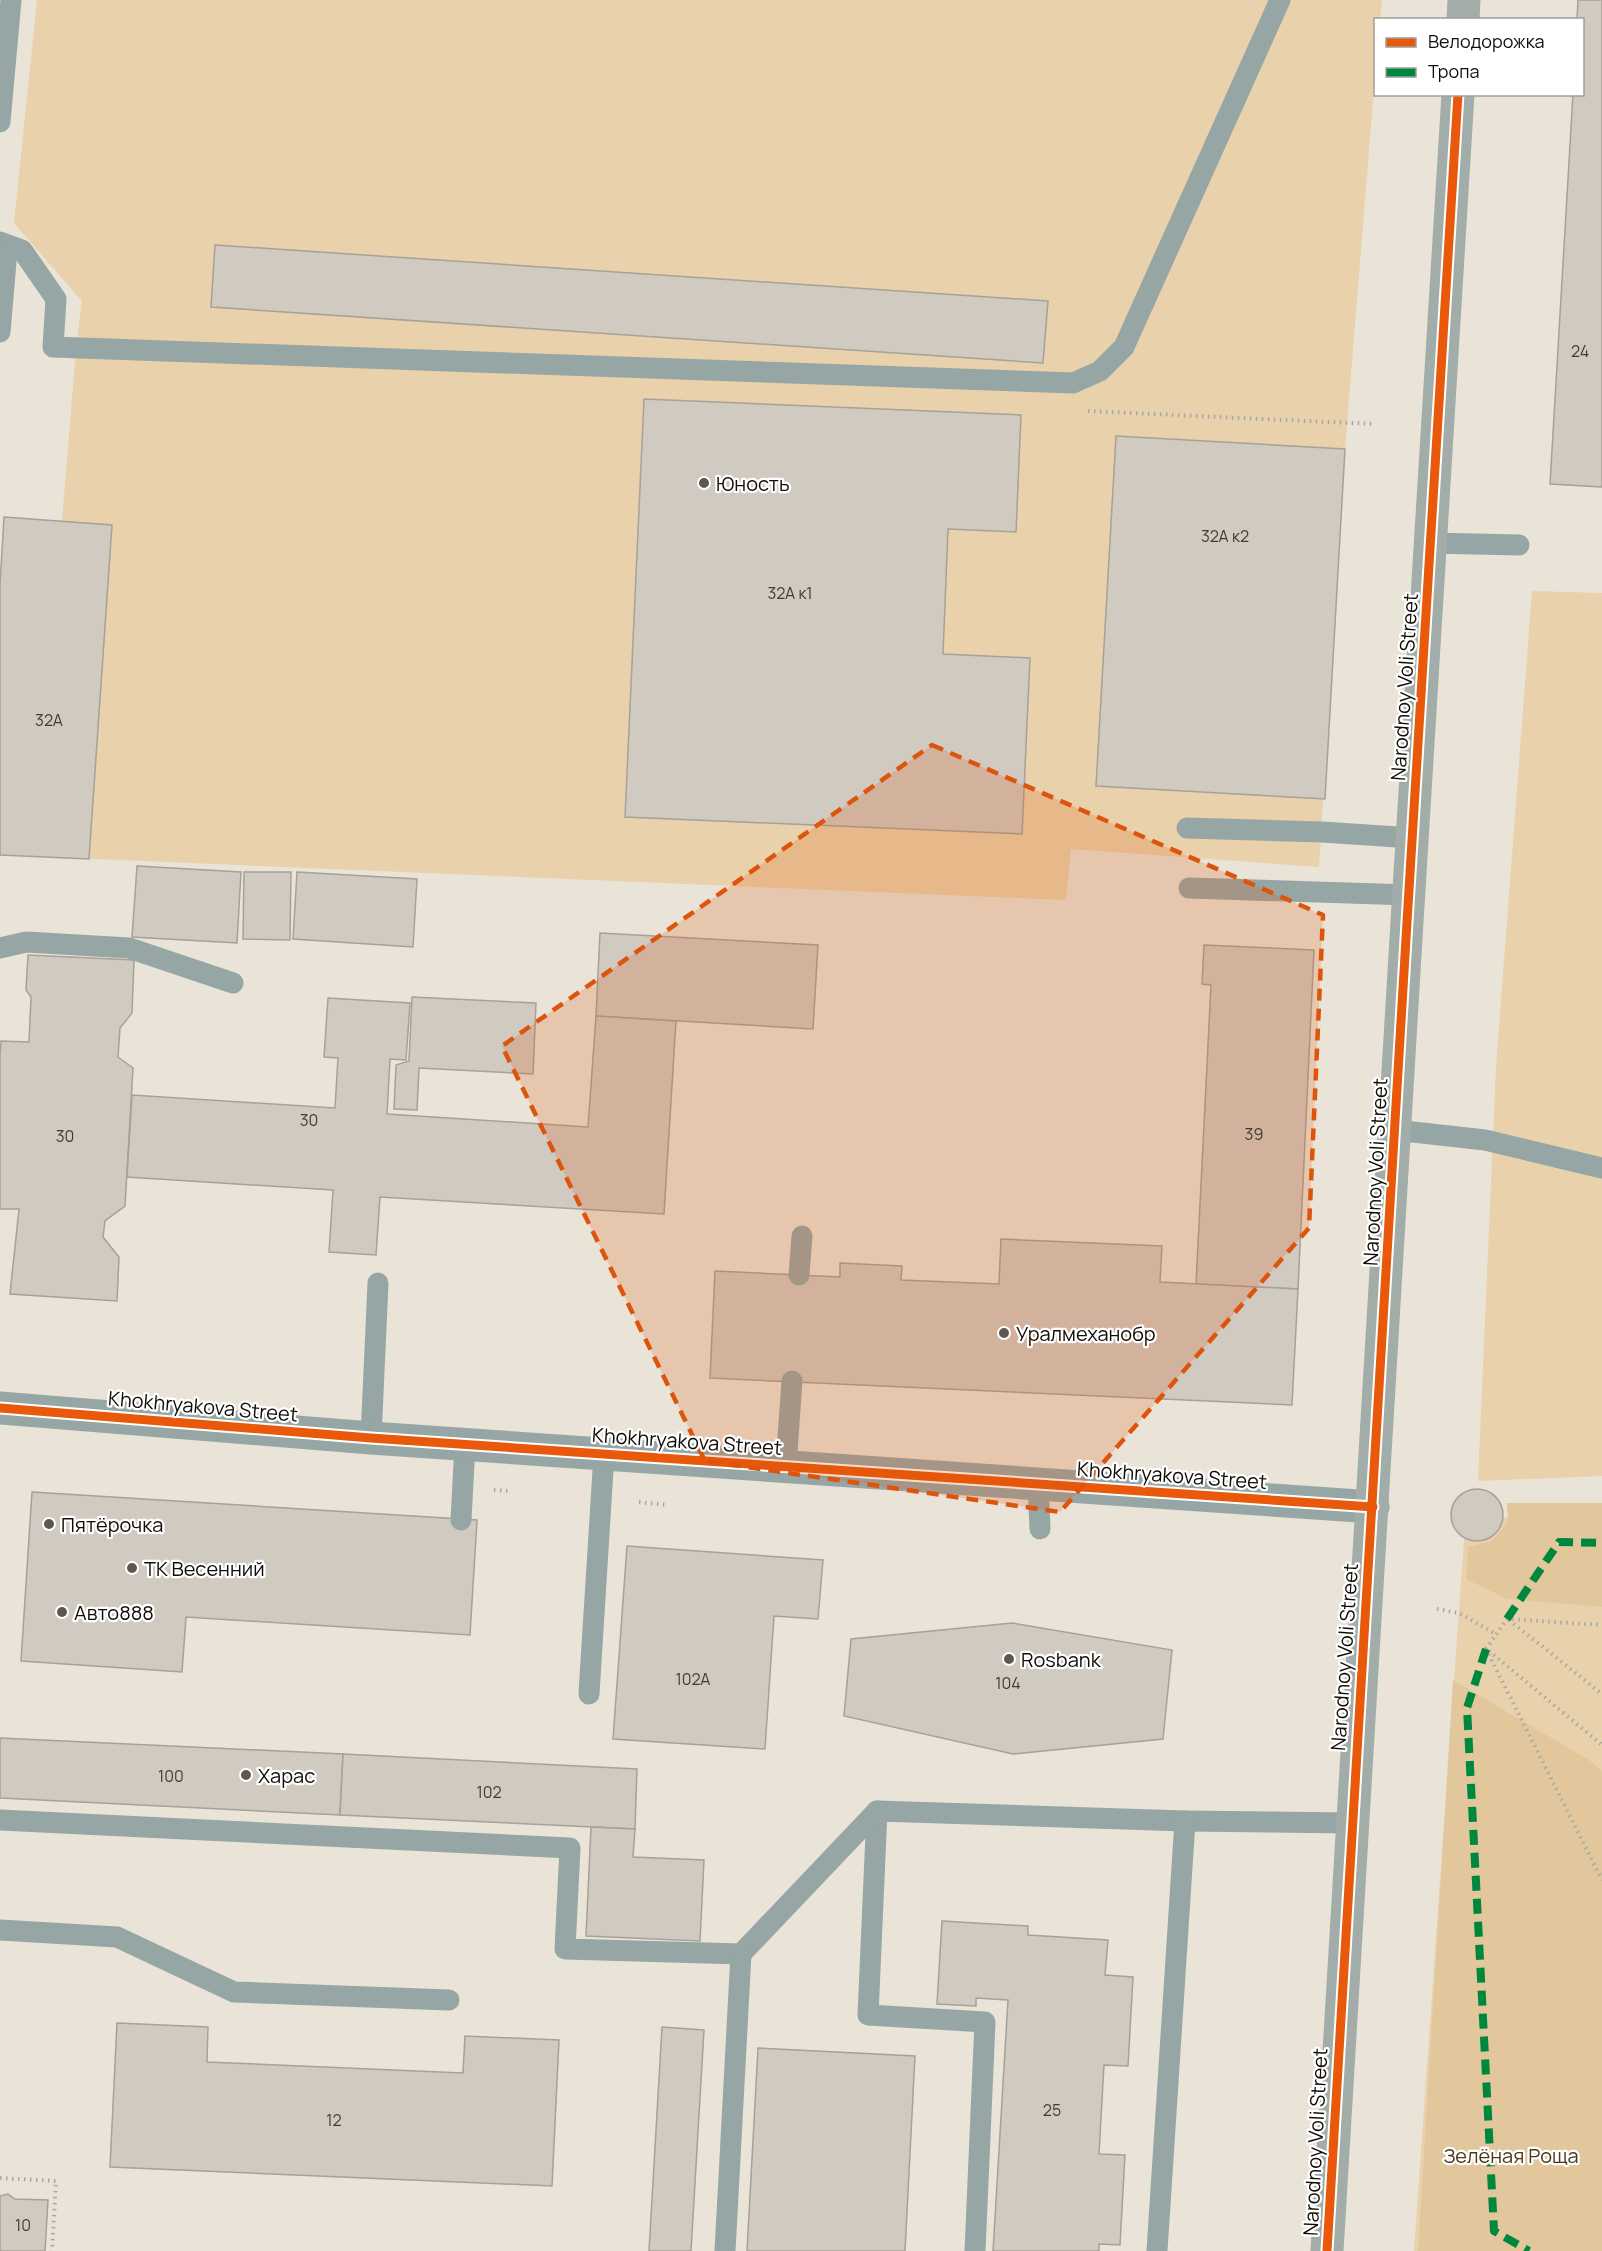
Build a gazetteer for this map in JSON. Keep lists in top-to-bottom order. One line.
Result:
{"streets":{"street":["Narodnoy Voli Street","Khokhryakova Street"]},"crossings":[["Narodnoy Voli Street","Khokhryakova Street"]],"parks":["Зелёная Роща"],"places":["Юность","Уралмеханобр","Пятёрочка","ТК Весенний","Авто888","Rosbank","Харас"],"house_numbers":["24","32А к2","32А к1","32А","30","39","30","102А","104","100","102","25","12","10"],"legend":["Велодорожка","Тропа"]}
